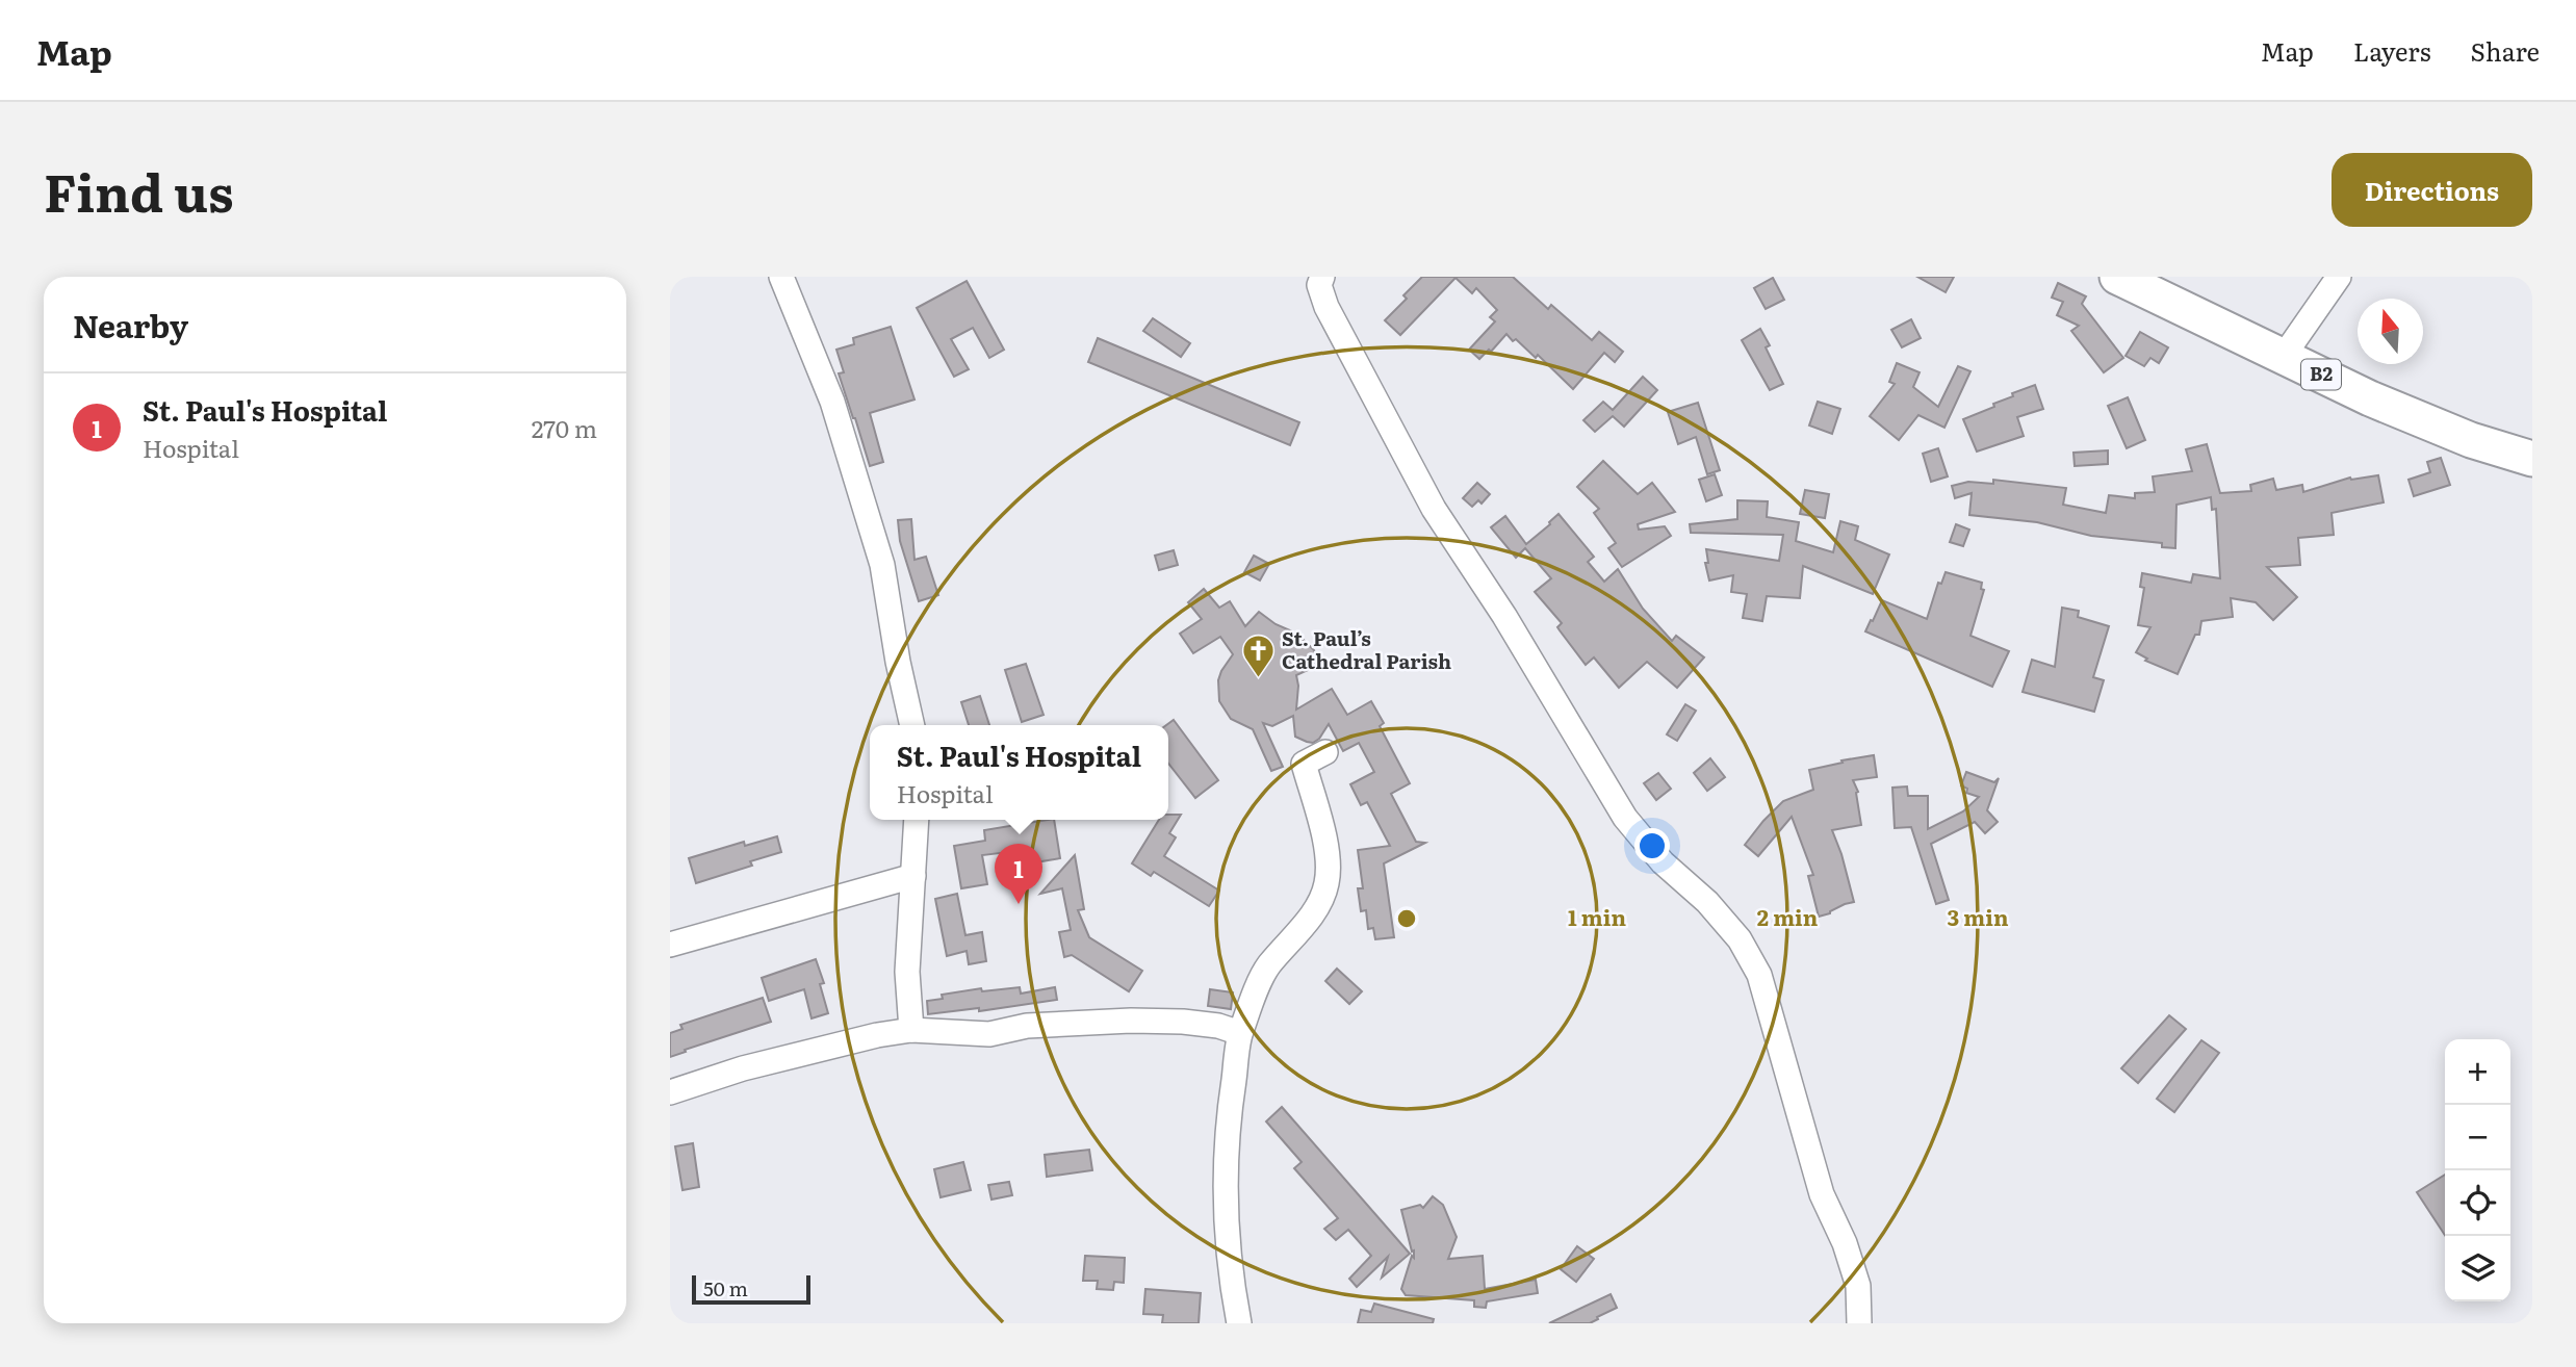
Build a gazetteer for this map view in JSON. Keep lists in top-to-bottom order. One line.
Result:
{"streets":{"highway":["B2"]},"places":{"church":["St. Paul’s Cathedral Parish"]},"scale_bar":"50 m","north":"top","page":{"header":"Map","nav":["Map","Layers","Share"],"title":"Find us","buttons":"Directions","heading":"Nearby","list":[{"mark":"1","name":"St. Paul's Hospital","note":"Hospital","value":"270 m"}],"popup":["St. Paul's Hospital","Hospital"],"pins":"1","map_buttons":["+","−"],"scale":"50 m"},"rings":["1 min","2 min","3 min"]}
